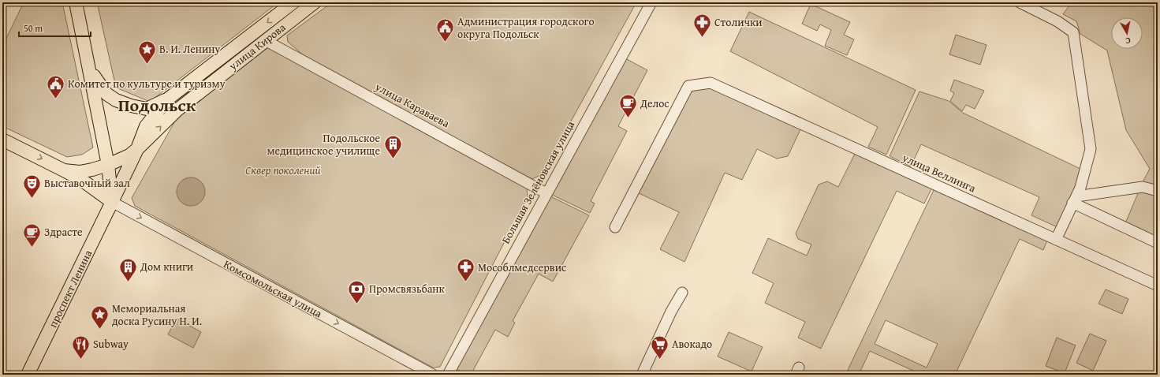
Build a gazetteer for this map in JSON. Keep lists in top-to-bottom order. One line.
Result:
{"streets":{"main road":["улица Кирова","проспект Ленина"],"street":["улица Караваева","улица Веллинга","Большая Зелёновская улица","Комсомольская улица"]},"crossings":[["улица Кирова","улица Караваева"],["улица Кирова","проспект Ленина"],["улица Караваева","Большая Зелёновская улица"],["проспект Ленина","Комсомольская улица"]],"one_way":["Комсомольская улица"],"districts":["Подольск"],"parks":["Сквер поколений"],"places":{"pharmacy":["Столички","Мособлмедсервис"],"public building":["Администрация городского округа Подольск","Комитет по культуре и туризму"],"place":["В. И. Ленину","Мемориальная доска Русину Н. И."],"cafe":["Делос","Здрасте"],"building":["Подольское медицинское училище","Дом книги"],"theatre":["Выставочный зал"],"bank":["Промсвязьбанк"],"restaurant":["Subway"],"supermarket":["Авокадо"]},"scale_bar":"50 m","north":"bottom"}
